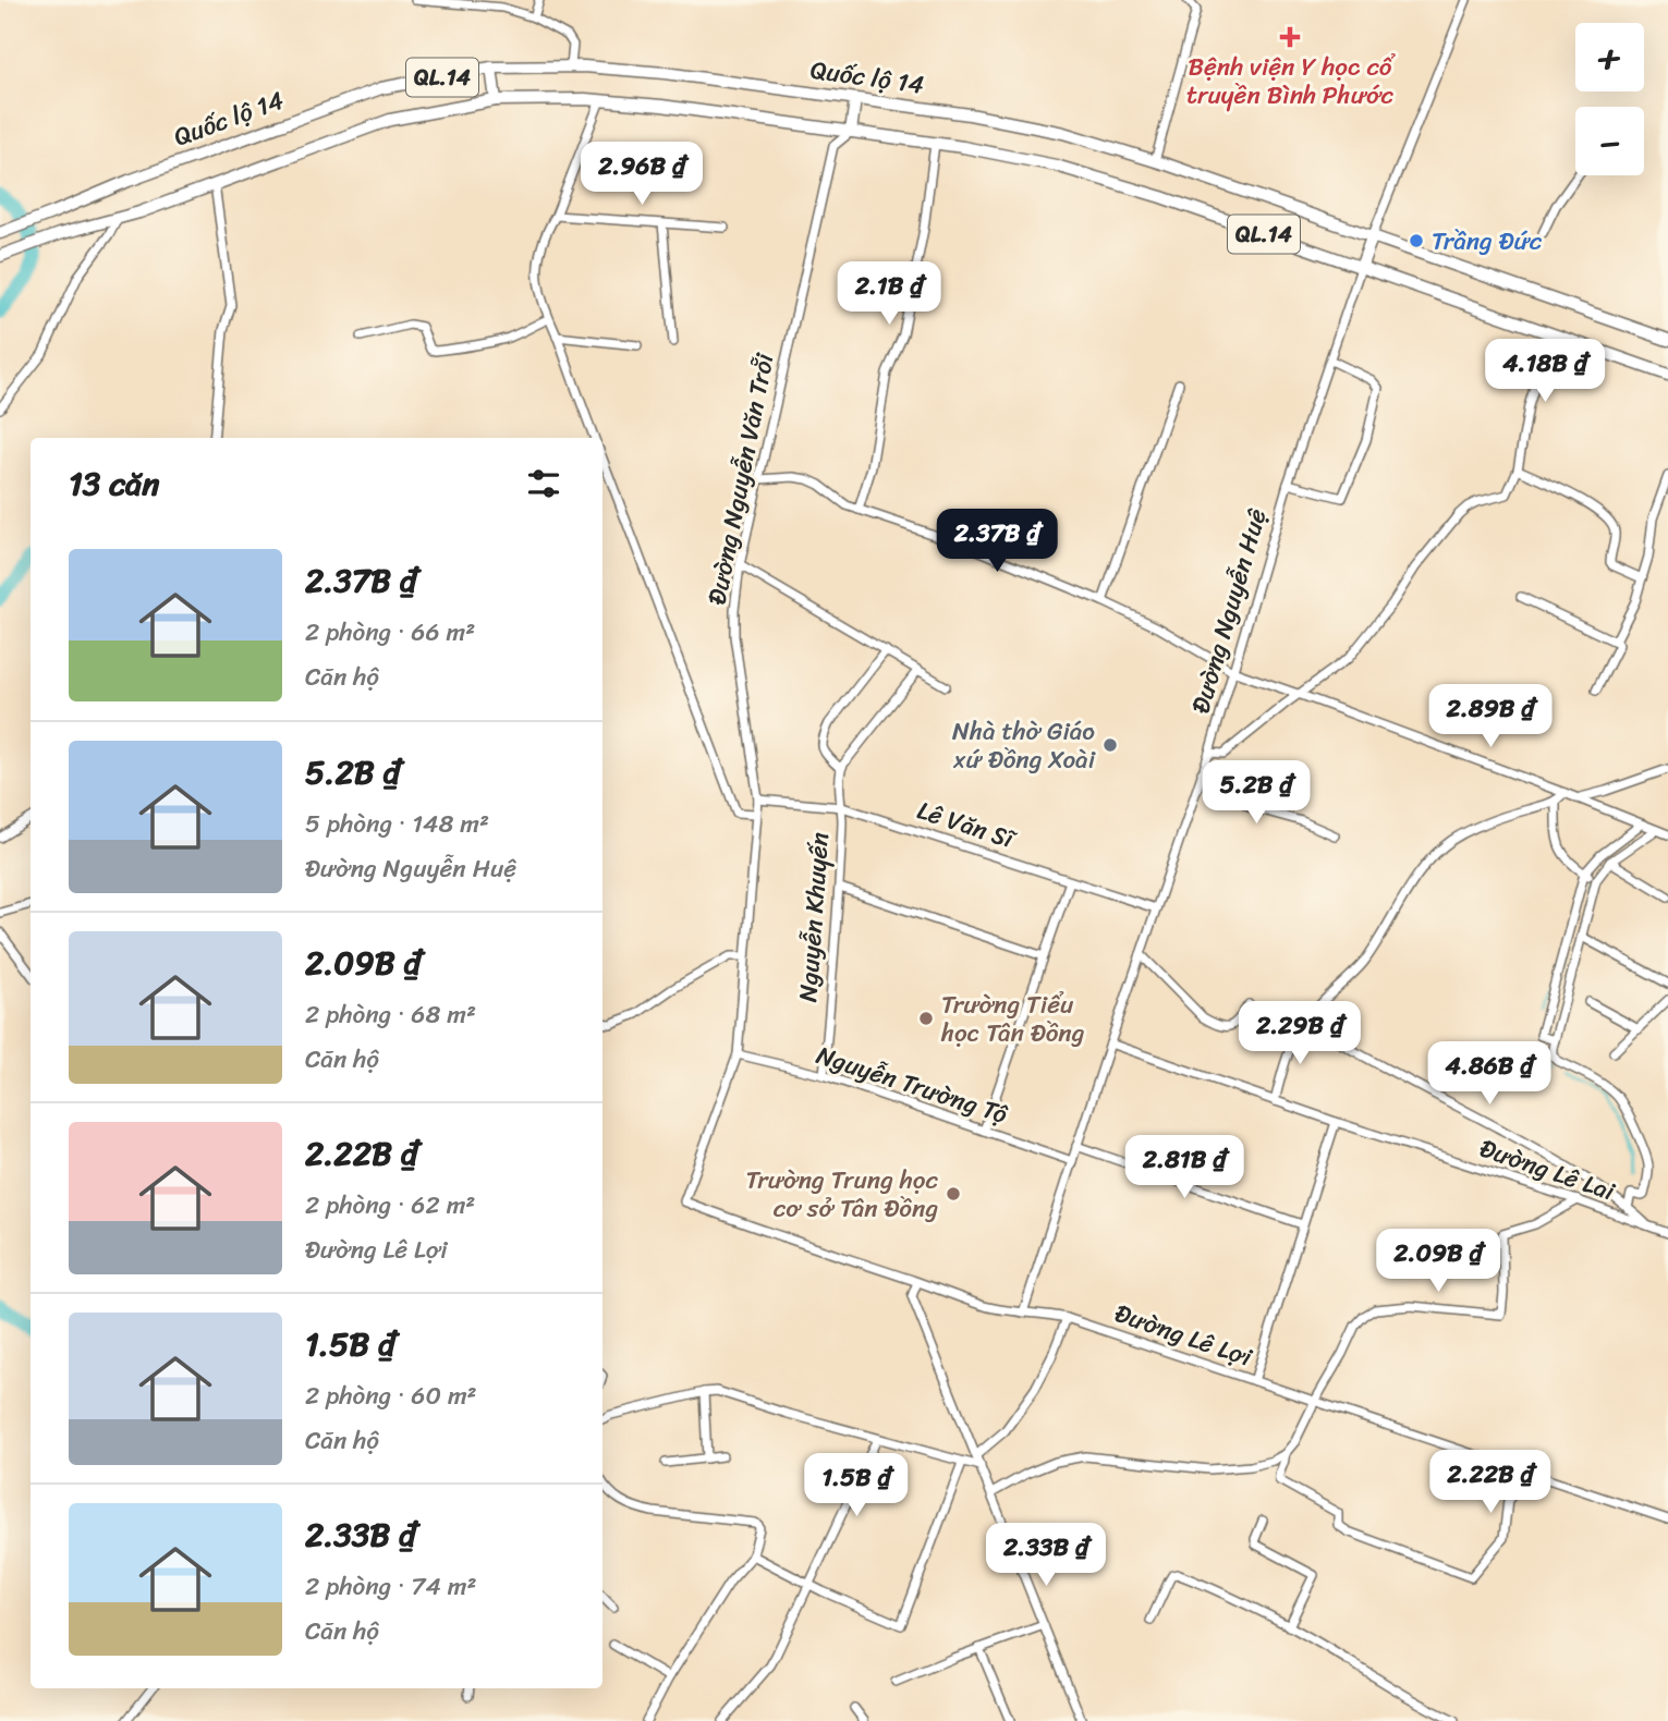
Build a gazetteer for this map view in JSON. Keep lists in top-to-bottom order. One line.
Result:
{"streets":{"highway":["QL.14","Quốc lộ 14"],"street":["Đường Nguyễn Văn Trỗi","Đường Nguyễn Huệ","Lê Văn Sĩ","Nguyễn Khuyến","Nguyễn Trường Tộ","Đường Lê Lai","Đường Lê Lợi"]},"crossings":[["QL.14","Đường Nguyễn Văn Trỗi"],["QL.14","Đường Nguyễn Huệ"],["Đường Nguyễn Văn Trỗi","Lê Văn Sĩ"],["Đường Nguyễn Văn Trỗi","Nguyễn Trường Tộ"],["Đường Nguyễn Văn Trỗi","Đường Lê Lợi"],["Đường Nguyễn Huệ","Lê Văn Sĩ"],["Đường Nguyễn Huệ","Nguyễn Trường Tộ"],["Đường Nguyễn Huệ","Đường Lê Lai"],["Đường Nguyễn Huệ","Đường Lê Lợi"],["Lê Văn Sĩ","Nguyễn Khuyến"],["Nguyễn Khuyến","Nguyễn Trường Tộ"]],"places":{"health":["Bệnh viện Y học cổ truyền Bình Phước"],"other":["Trầng Đức","Nhà thờ Giáo xứ Đồng Xoài","Trường Tiểu học Tân Đồng","Trường Trung học cơ sở Tân Đồng"]},"page":{"map_buttons":["+","−"],"price":["2.96B ₫","2.1B ₫","4.18B ₫","2.37B ₫","2.89B ₫","5.2B ₫","2.29B ₫","4.86B ₫","2.81B ₫","2.09B ₫","2.22B ₫","1.5B ₫","2.33B ₫"],"heading":"13 căn","list":[{"name":"2.37B ₫","note":"2 phòng · 66 m² · Căn hộ"},{"name":"5.2B ₫","note":"5 phòng · 148 m² · Đường Nguyễn Huệ"},{"name":"2.09B ₫","note":"2 phòng · 68 m² · Căn hộ"},{"name":"2.22B ₫","note":"2 phòng · 62 m² · Đường Lê Lợi"},{"name":"1.5B ₫","note":"2 phòng · 60 m² · Căn hộ"},{"name":"2.33B ₫","note":"2 phòng · 74 m² · Căn hộ"}]}}
